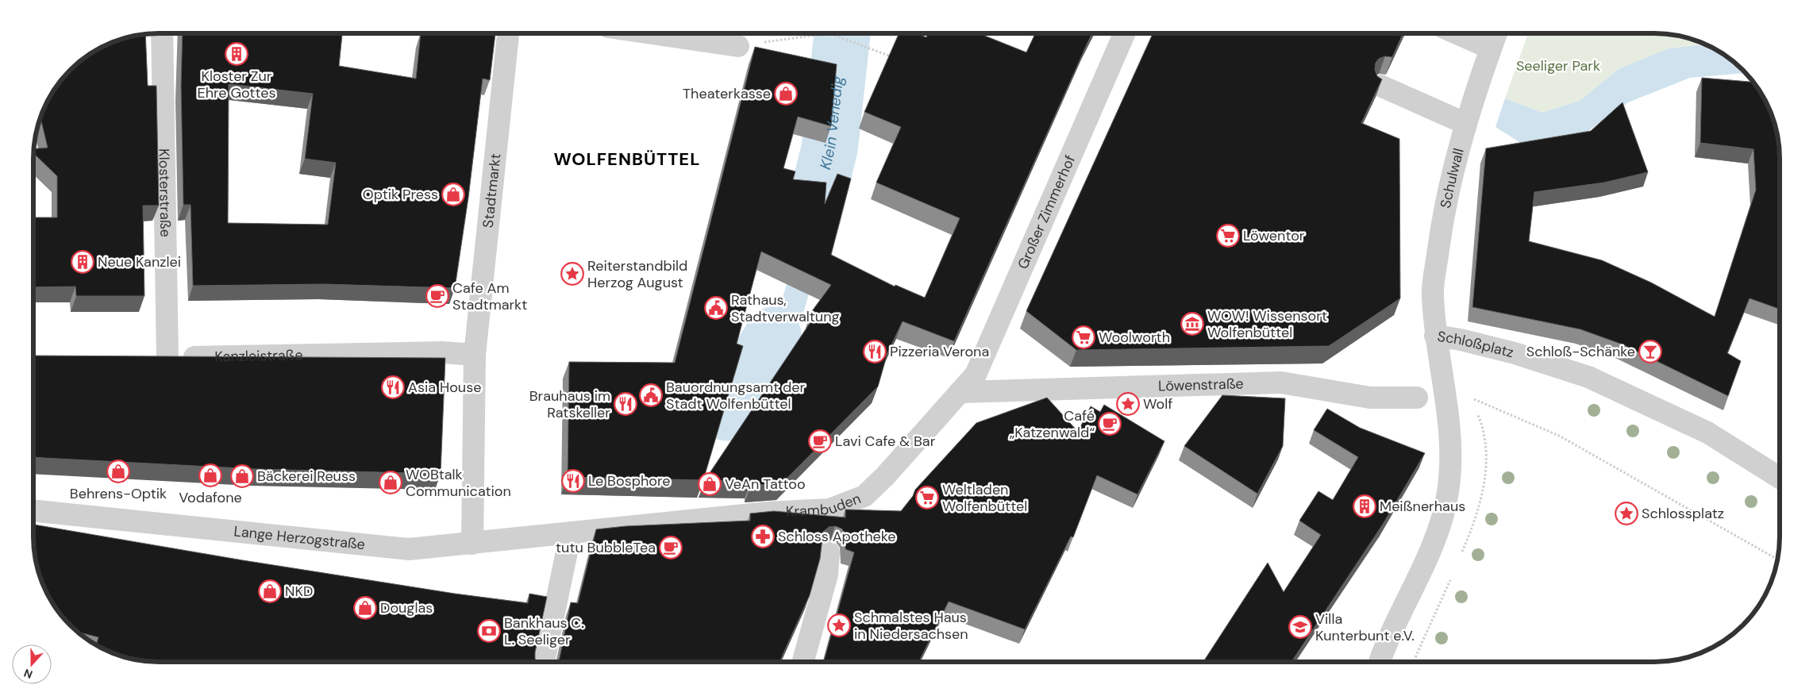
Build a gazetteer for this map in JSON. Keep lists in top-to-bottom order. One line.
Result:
{"streets":{"street":["Schulwall","Stadtmarkt","Klosterstraße","Großer Zimmerhof","Schloßplatz","Kanzleistraße","Löwenstraße","Krambuden","Lange Herzogstraße"]},"crossings":[["Schulwall","Schloßplatz"],["Stadtmarkt","Kanzleistraße"],["Stadtmarkt","Lange Herzogstraße"],["Klosterstraße","Kanzleistraße"],["Großer Zimmerhof","Löwenstraße"],["Großer Zimmerhof","Krambuden"],["Löwenstraße","Krambuden"],["Krambuden","Lange Herzogstraße"]],"districts":["WOLFENBÜTTEL"],"water":["Klein Venedig"],"parks":["Seeliger Park"],"places":{"building":["Kloster Zur Ehre Gottes","Neue Kanzlei","Meißnerhaus"],"shop":["Theaterkasse","Optik Press","Behrens-Optik","Vodafone","Bäckerei Reuss","WOBtalk Communication","VeAn Tattoo","NKD","Douglas"],"supermarket":["Löwentor","Woolworth","Weltladen Wolfenbüttel"],"place":["Reiterstandbild Herzog August","Wolf","Schlossplatz","Schmalstes Haus in Niedersachsen"],"cafe":["Cafe Am Stadtmarkt","Café „Katzenwald“","Lavi Cafe & Bar","tutu BubbleTea"],"public building":["Rathaus, Stadtverwaltung","Bauordnungsamt der Stadt Wolfenbüttel"],"museum":["WOW! Wissensort Wolfenbüttel"],"restaurant":["Pizzeria Verona","Asia House","Brauhaus im Ratskeller","Le Bosphore"],"bar":["Schloß-Schänke"],"pharmacy":["Schloss Apotheke"],"school or university":["Villa Kunterbunt e.V."],"bank":["Bankhaus C. L. Seeliger"]},"north":"bottom"}
